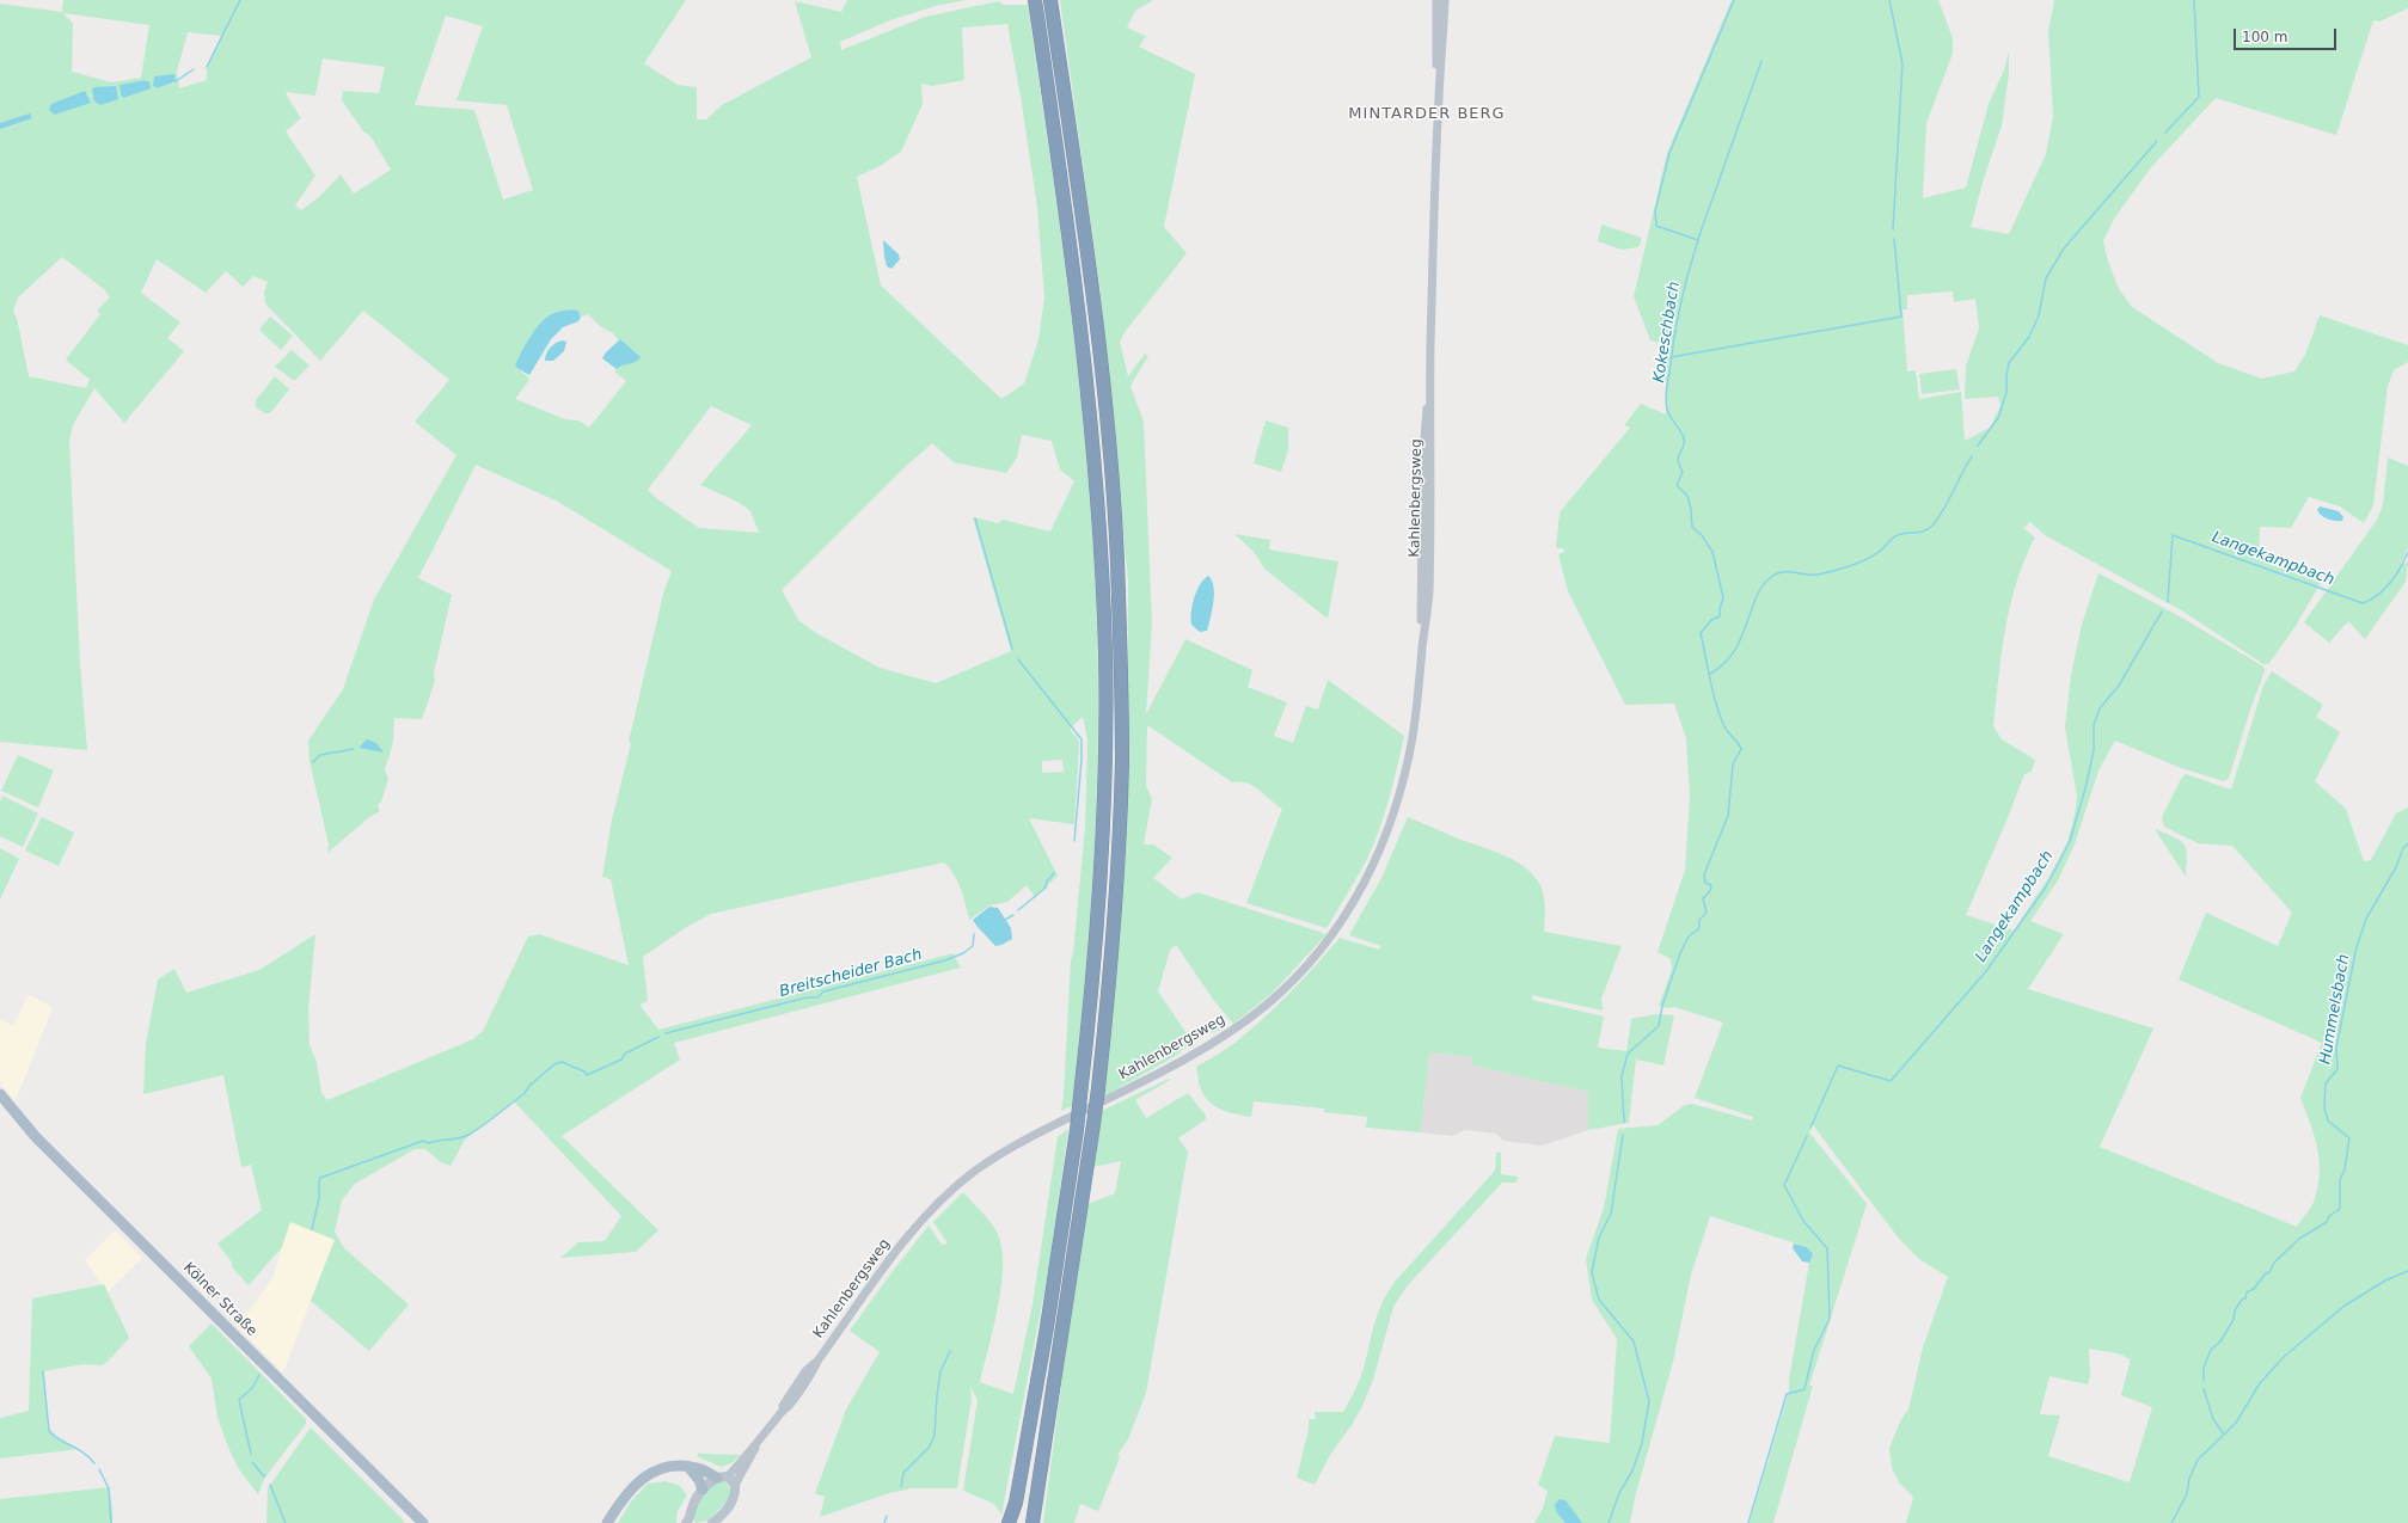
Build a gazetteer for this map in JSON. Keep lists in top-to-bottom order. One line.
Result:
{"streets":{"main road":["Kahlenbergsweg","Kölner Straße"]},"districts":["MINTARDER BERG"],"water":["Kokeschbach","Langekampbach","Breitscheider Bach","Hummelsbach"],"scale_bar":"100 m"}
